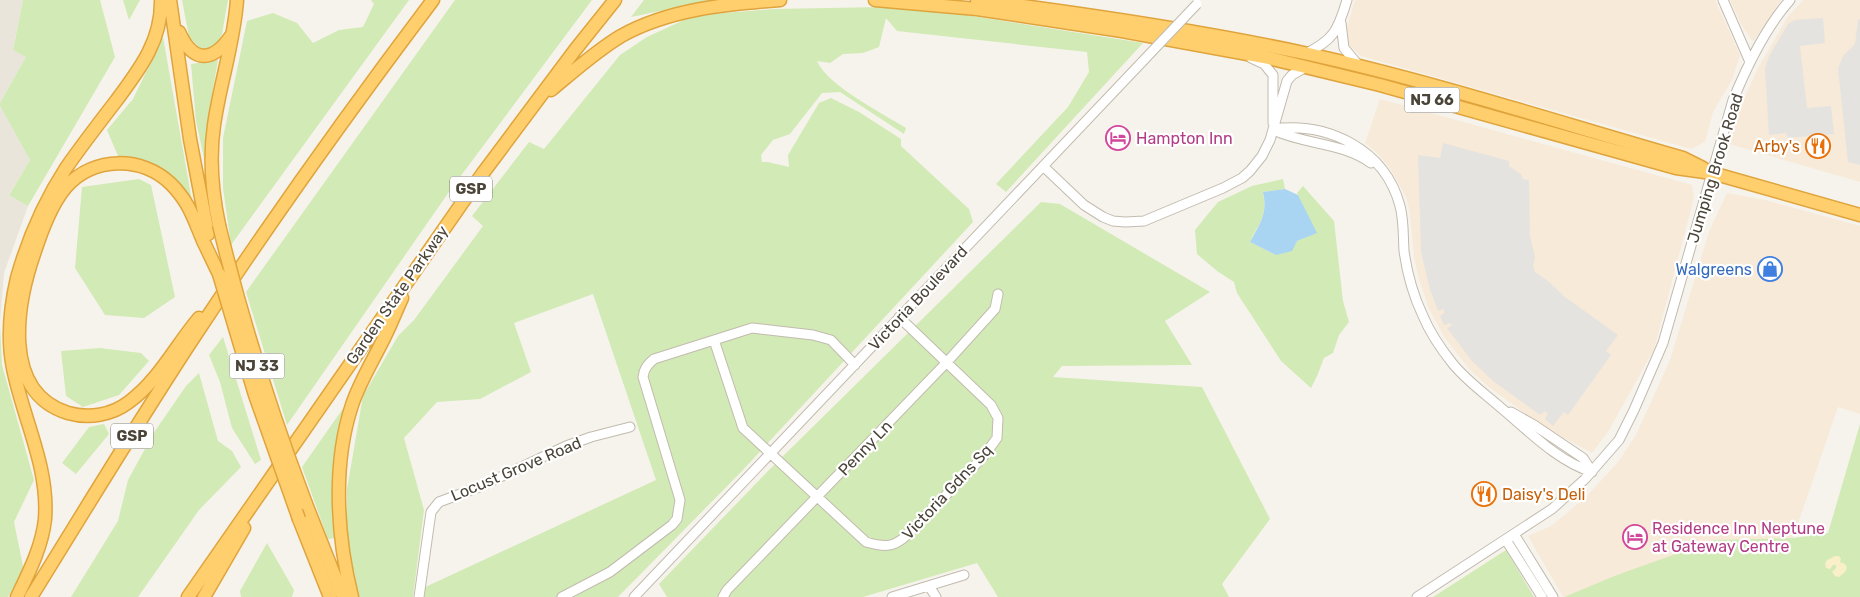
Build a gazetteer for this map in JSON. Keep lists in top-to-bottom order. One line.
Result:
{"streets":{"highway":["NJ 66","GSP","Garden State Parkway","NJ 33"],"street":["Jumping Brook Road","Victoria Boulevard","Penny Ln","Locust Grove Road","Victoria Gdns Sq"]},"crossings":[["NJ 66","Jumping Brook Road"],["Victoria Boulevard","Victoria Gdns Sq"],["Penny Ln","Victoria Gdns Sq"]],"places":{"hotel":["Hampton Inn","Residence Inn Neptune at Gateway Centre"],"restaurant":["Arby's","Daisy's Deli"],"shop":["Walgreens"]}}
